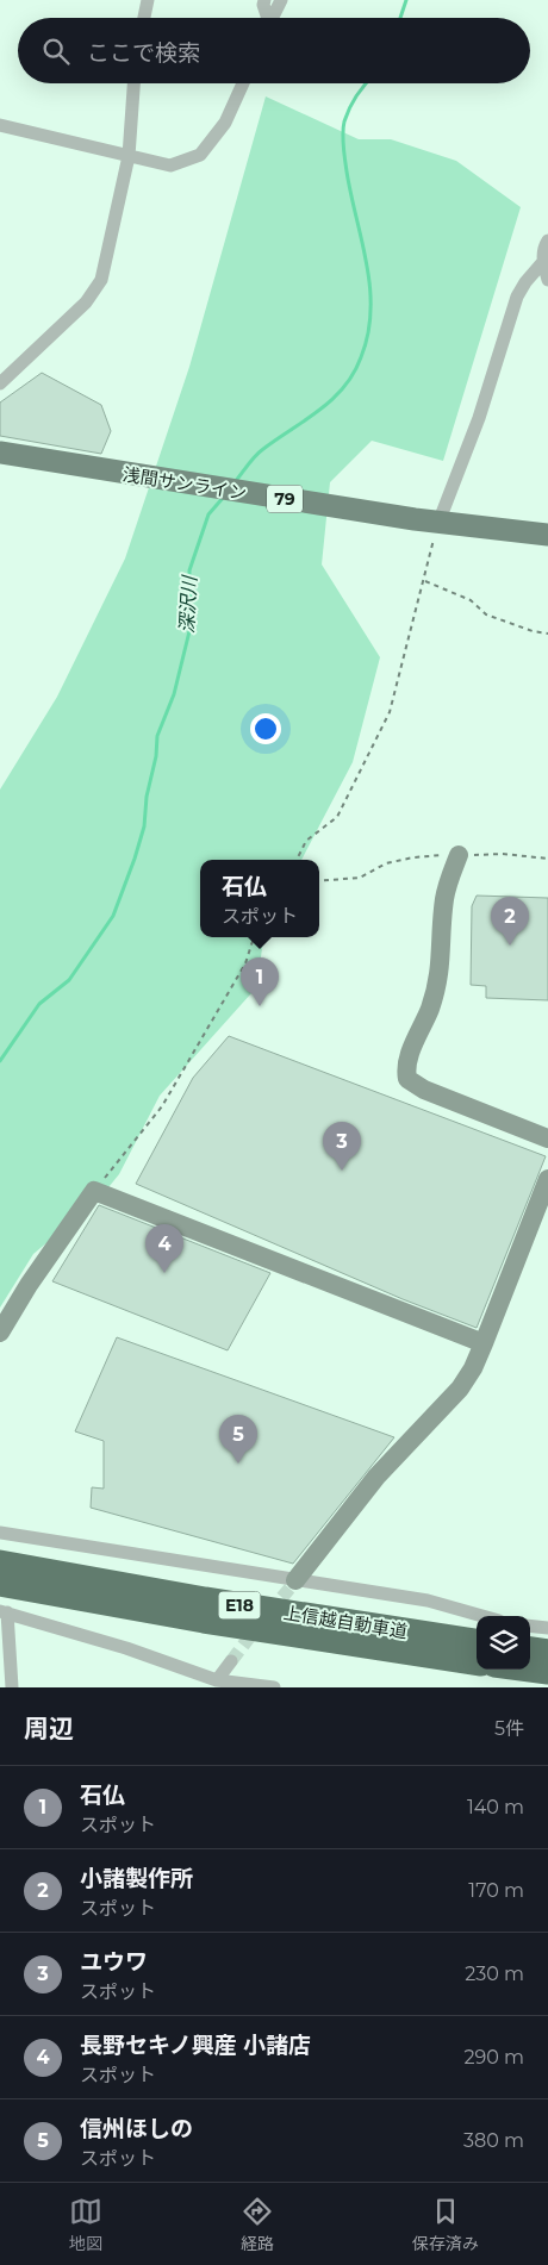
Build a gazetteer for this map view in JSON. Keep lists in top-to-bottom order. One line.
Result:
{"streets":{"highway":["E18","上信越自動車道"],"main road":["浅間サンライン","79"]},"water":["深沢川"],"page":{"search":"ここで検索","popup":["石仏","スポット"],"pins":["2","1","3","4","5"],"heading":["周辺","5件"],"list":[{"mark":"1","name":"石仏","note":"スポット","value":"140 m"},{"mark":"2","name":"小諸製作所","note":"スポット","value":"170 m"},{"mark":"3","name":"ユウワ","note":"スポット","value":"230 m"},{"mark":"4","name":"長野セキノ興産 小諸店","note":"スポット","value":"290 m"},{"mark":"5","name":"信州ほしの","note":"スポット","value":"380 m"}],"nav":["地図","経路","保存済み"]}}
